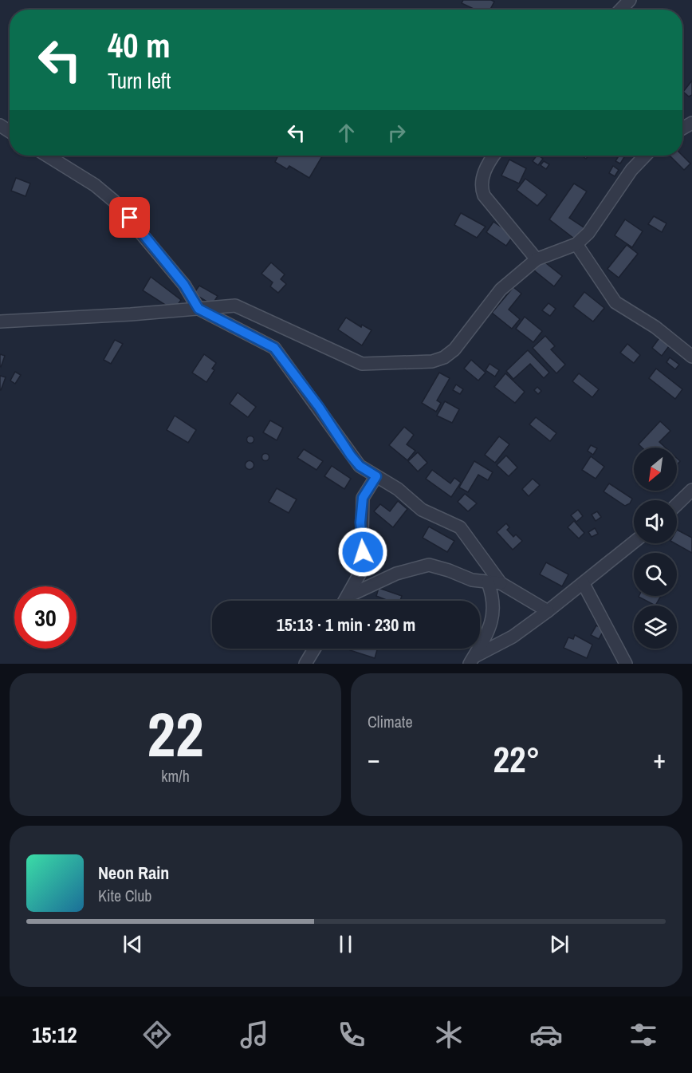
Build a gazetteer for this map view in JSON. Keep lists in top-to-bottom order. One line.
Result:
{"north":"bottom left","page":{"turn":["40 m","Turn left"],"limit":"30","trip":"15:13 · 1 min · 230 m","tile":[["22","km/h"],"Climate"],"heat":["−","22°","+"],"song":["Neon Rain","Kite Club"],"tabs":"15:12"}}
